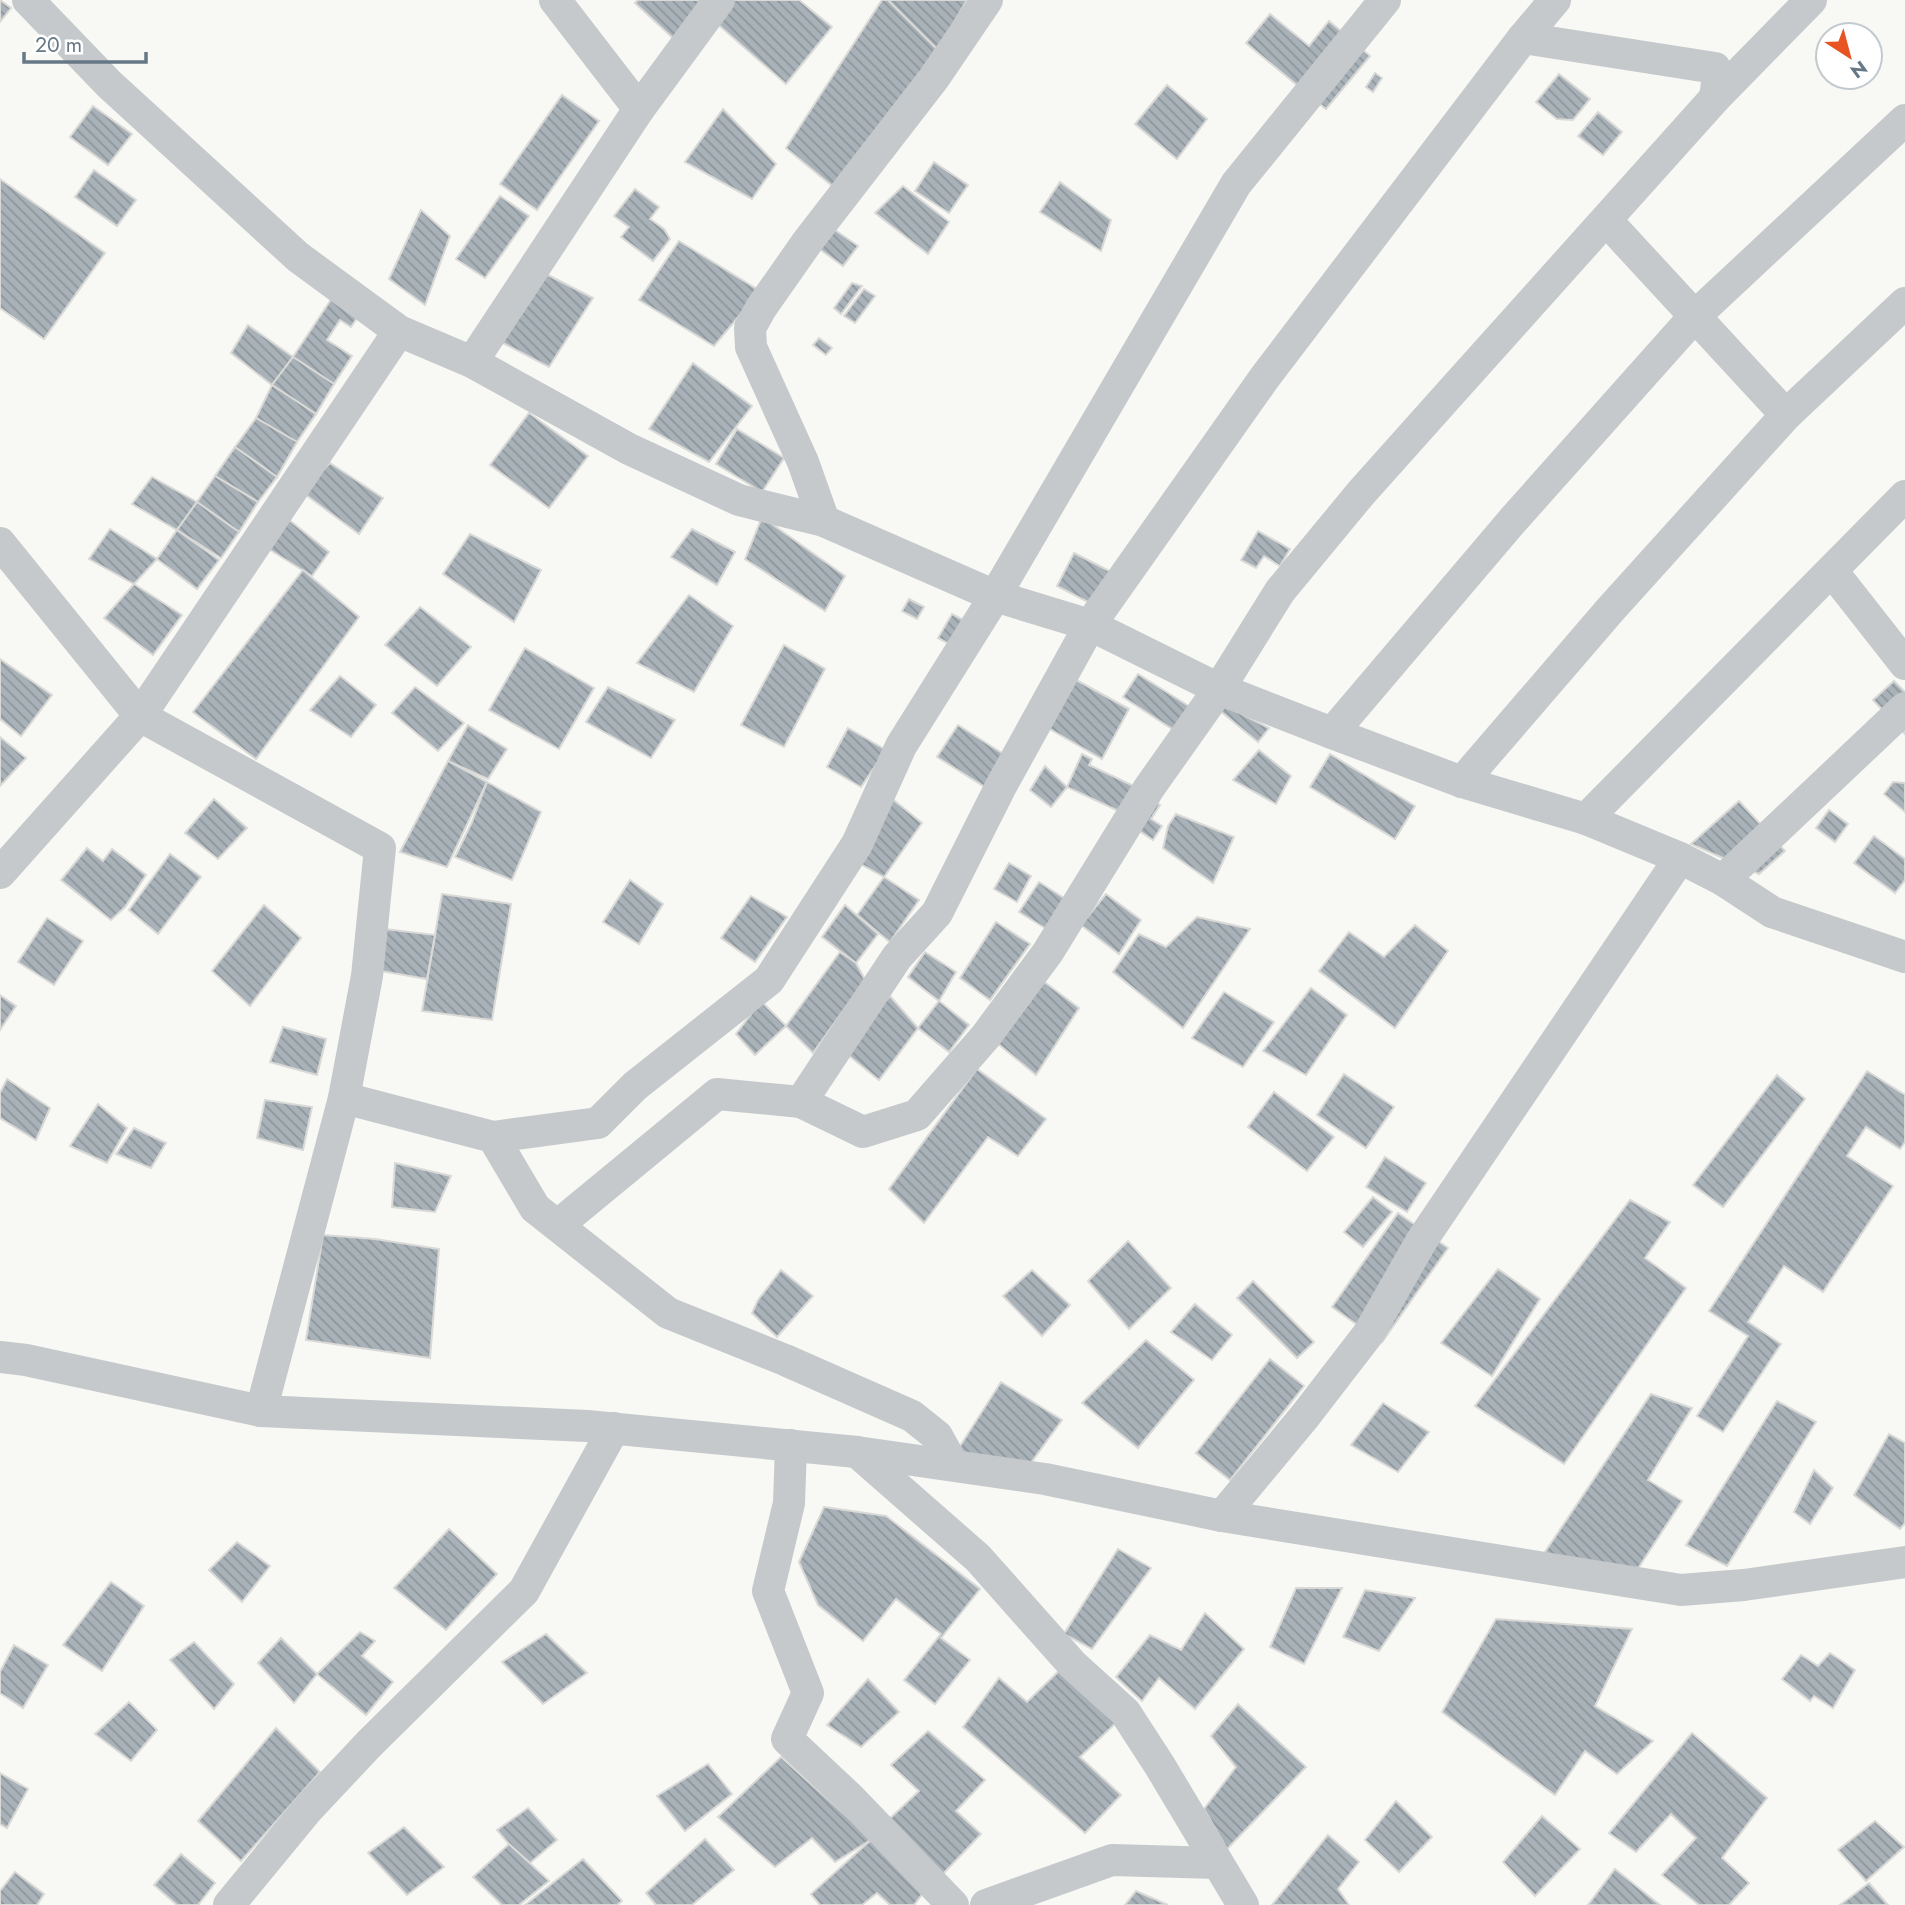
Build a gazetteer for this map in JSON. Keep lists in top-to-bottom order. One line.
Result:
{"scale_bar":"20 m","north":"bottom right"}
